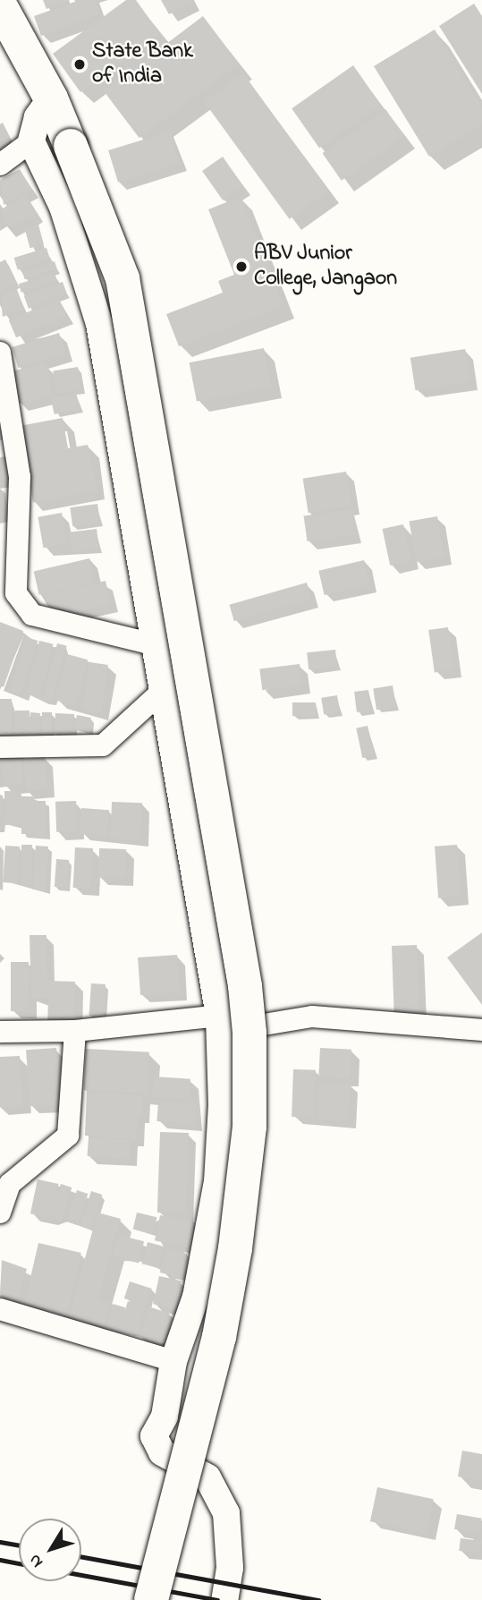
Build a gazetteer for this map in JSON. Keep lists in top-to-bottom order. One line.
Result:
{"places":["State Bank of India","ABV Junior College, Jangaon"],"north":"bottom left"}
